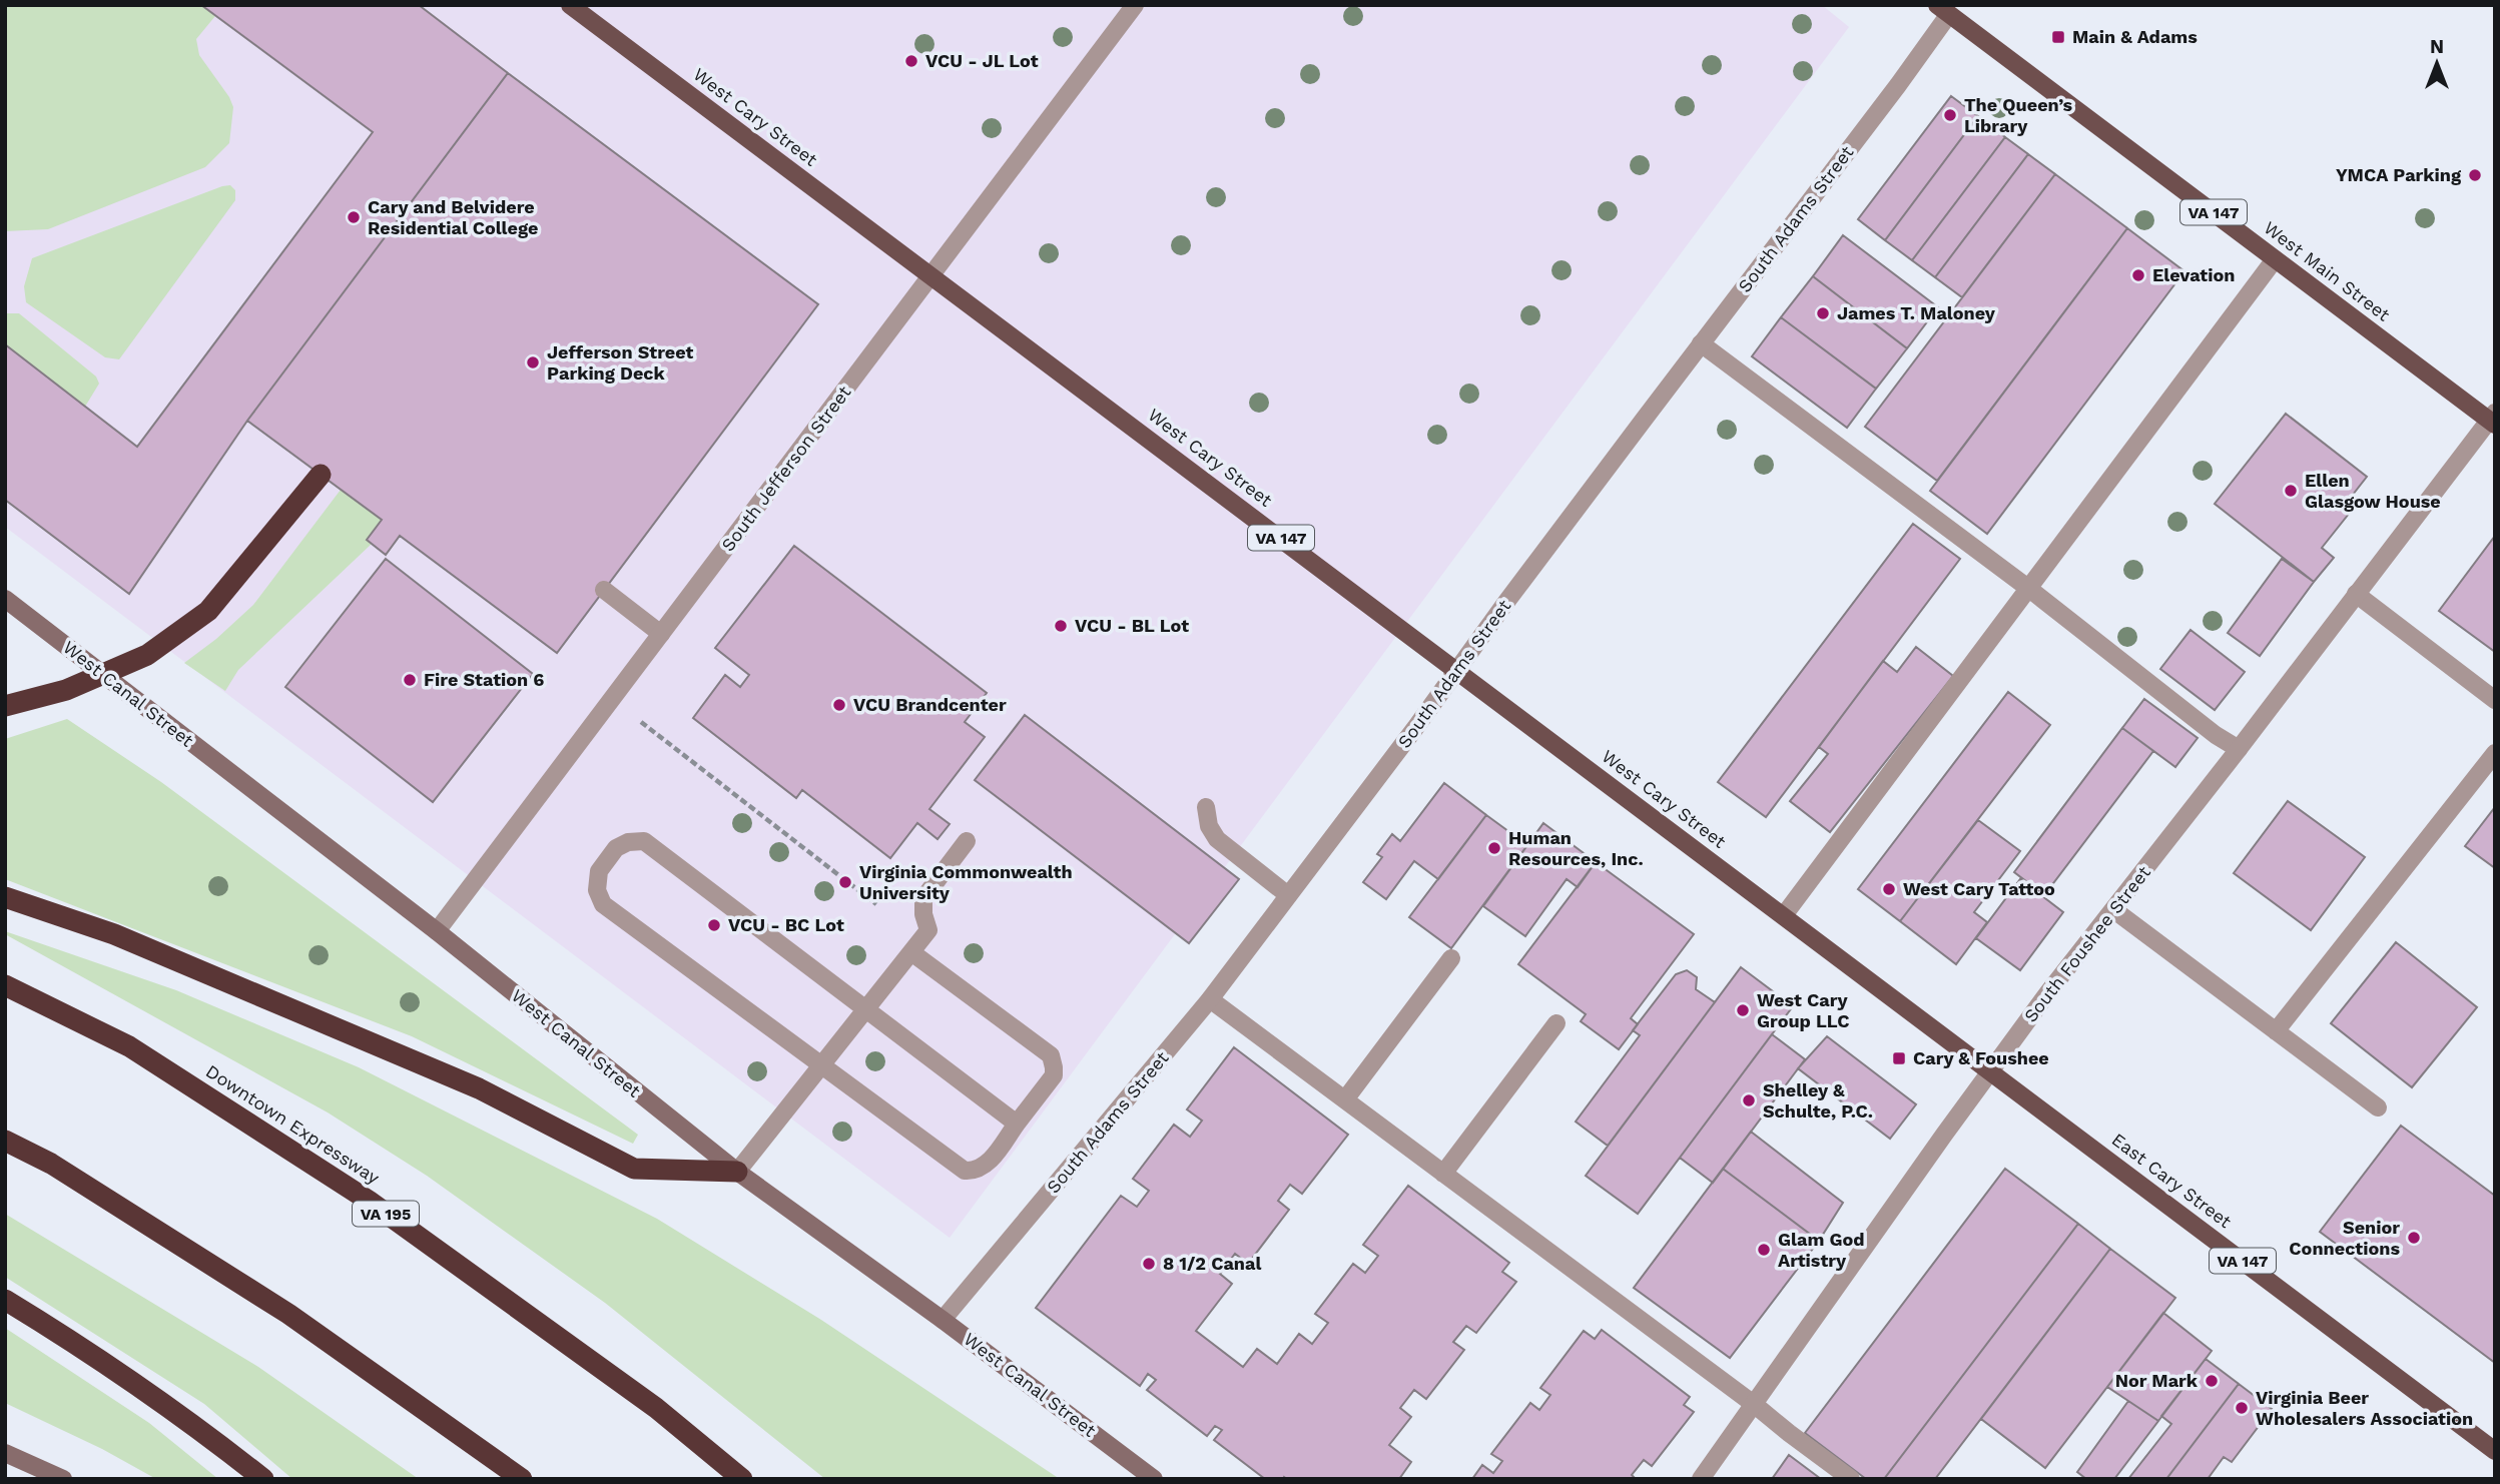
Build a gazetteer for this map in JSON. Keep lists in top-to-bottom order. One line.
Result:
{"streets":{"highway":["Downtown Expressway","VA 195"],"main road":["West Cary Street","VA 147","West Main Street","West Canal Street","East Cary Street"],"street":["South Adams Street","South Jefferson Street","South Foushee Street"]},"crossings":[["West Cary Street","South Adams Street"],["West Cary Street","South Jefferson Street"],["West Cary Street","South Foushee Street"],["West Cary Street","East Cary Street"],["South Adams Street","West Main Street"],["South Adams Street","West Canal Street"],["West Main Street","South Foushee Street"],["South Jefferson Street","West Canal Street"],["South Foushee Street","East Cary Street"]],"places":{"transit":["Main & Adams","Cary & Foushee"],"other":["VCU - JL Lot","The Queen’s Library","YMCA Parking","Cary and Belvidere Residential College","Elevation","James T. Maloney","Jefferson Street Parking Deck","Ellen Glasgow House","VCU - BL Lot","Fire Station 6","VCU Brandcenter","Human Resources, Inc.","Virginia Commonwealth University","West Cary Tattoo","VCU - BC Lot","West Cary Group LLC","Shelley & Schulte, P.C.","Senior Connections","Glam God Artistry","8 1/2 Canal","Nor Mark","Virginia Beer Wholesalers Association"]},"north":"top"}
